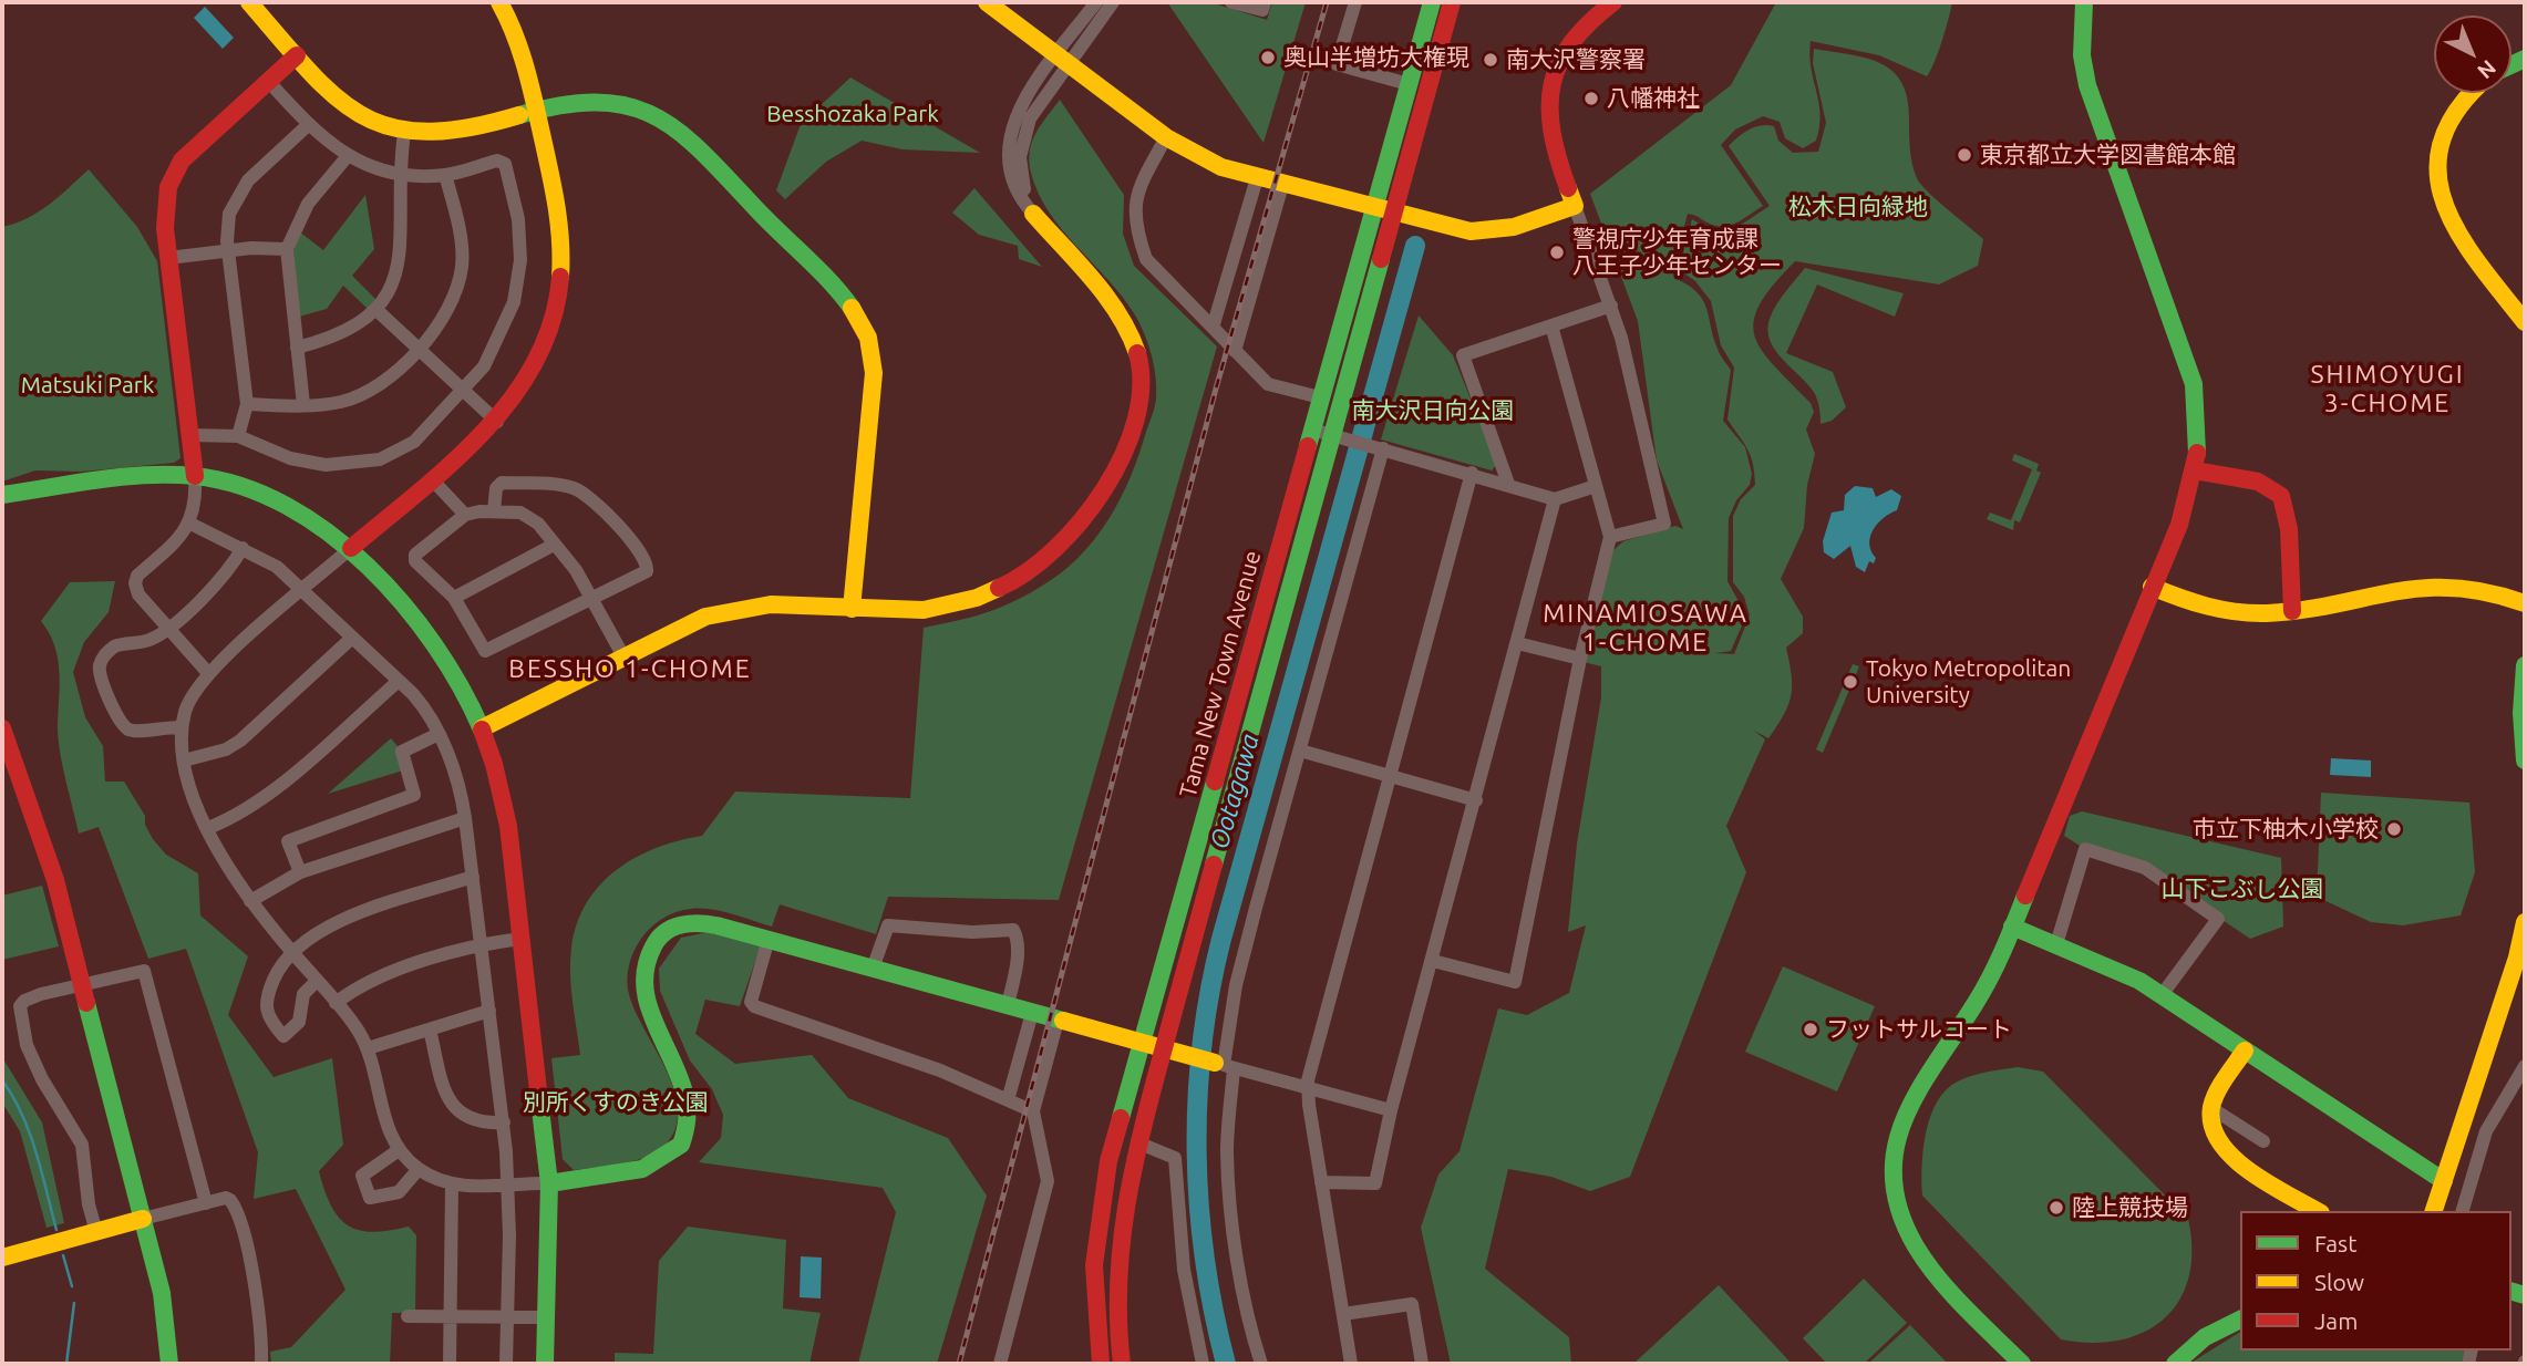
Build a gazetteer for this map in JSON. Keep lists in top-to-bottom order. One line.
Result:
{"streets":{"street":["Tama New Town Avenue"]},"districts":["SHIMOYUGI 3-CHOME","MINAMIOSAWA 1-CHOME","BESSHO 1-CHOME"],"water":["Ootagawa"],"parks":["Besshozaka Park","松木日向緑地","Matsuki Park","南大沢日向公園","山下こぶし公園","別所くすのき公園"],"places":["奥山半増坊大権現","南大沢警察署","八幡神社","東京都立大学図書館本館","警視庁少年育成課 八王子少年センター","Tokyo Metropolitan University","市立下柚木小学校","フットサルコート","陸上競技場"],"legend":["Fast","Slow","Jam"],"north":"bottom right"}
